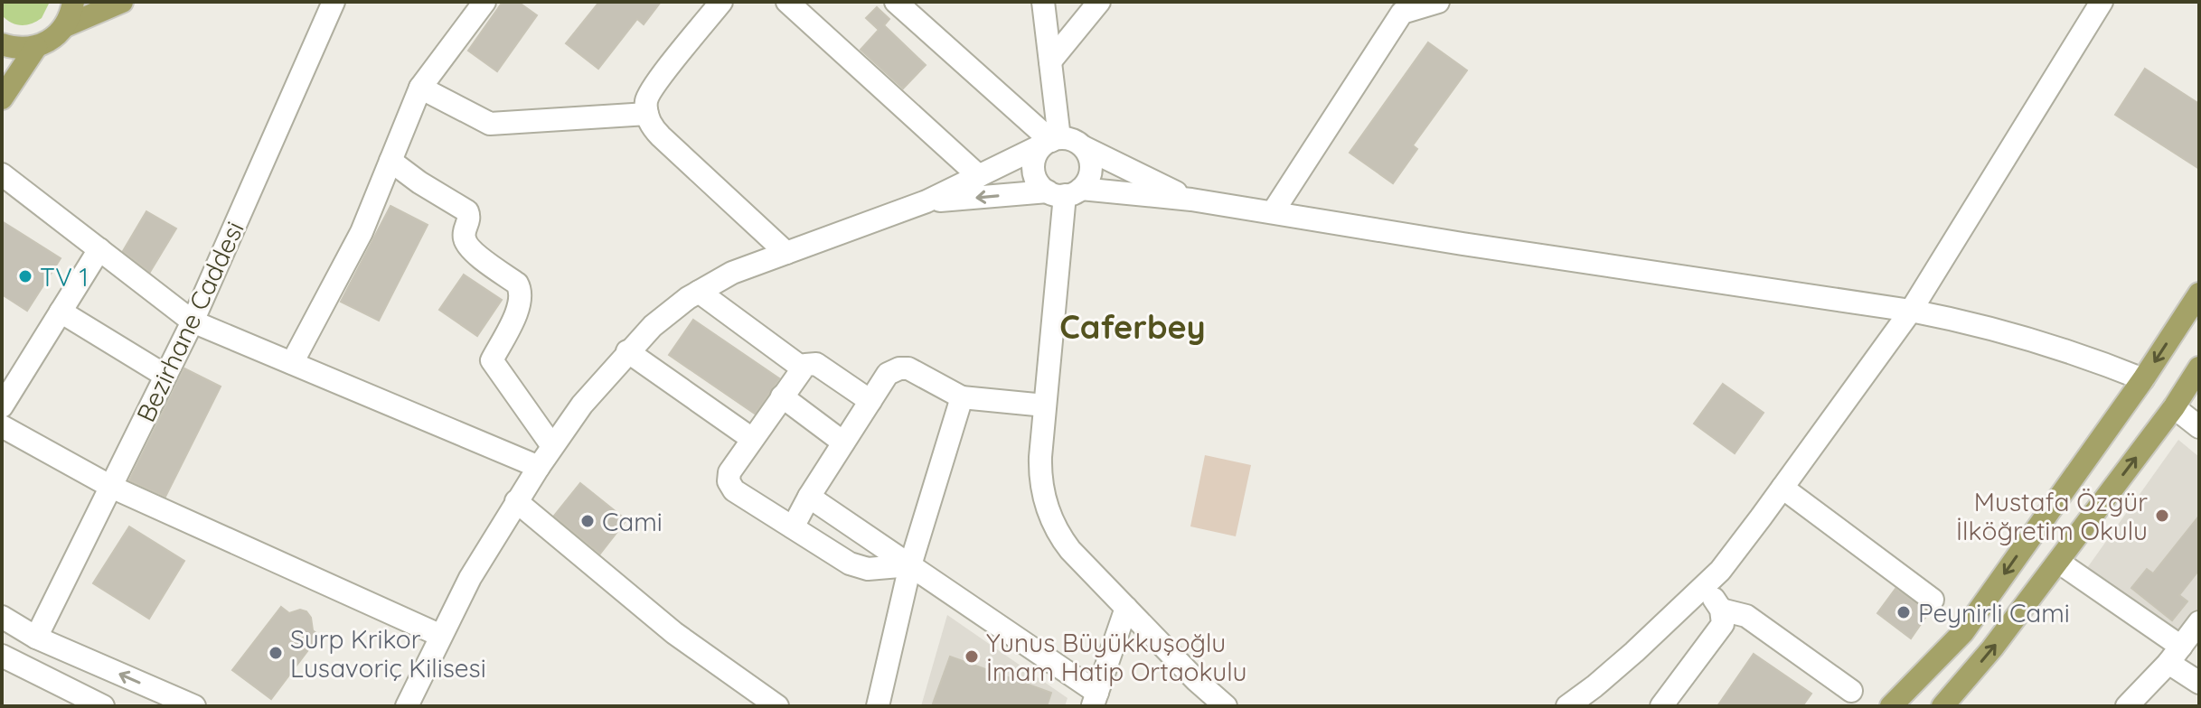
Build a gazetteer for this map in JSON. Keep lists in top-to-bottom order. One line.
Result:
{"streets":{"street":["Bezirhane Caddesi"]},"districts":["Caferbey"],"places":["TV 1","Mustafa Özgür İlköğretim Okulu","Cami","Peynirli Cami","Surp Krikor Lusavoriç Kilisesi","Yunus Büyükkuşoğlu İmam Hatip Ortaokulu"]}
